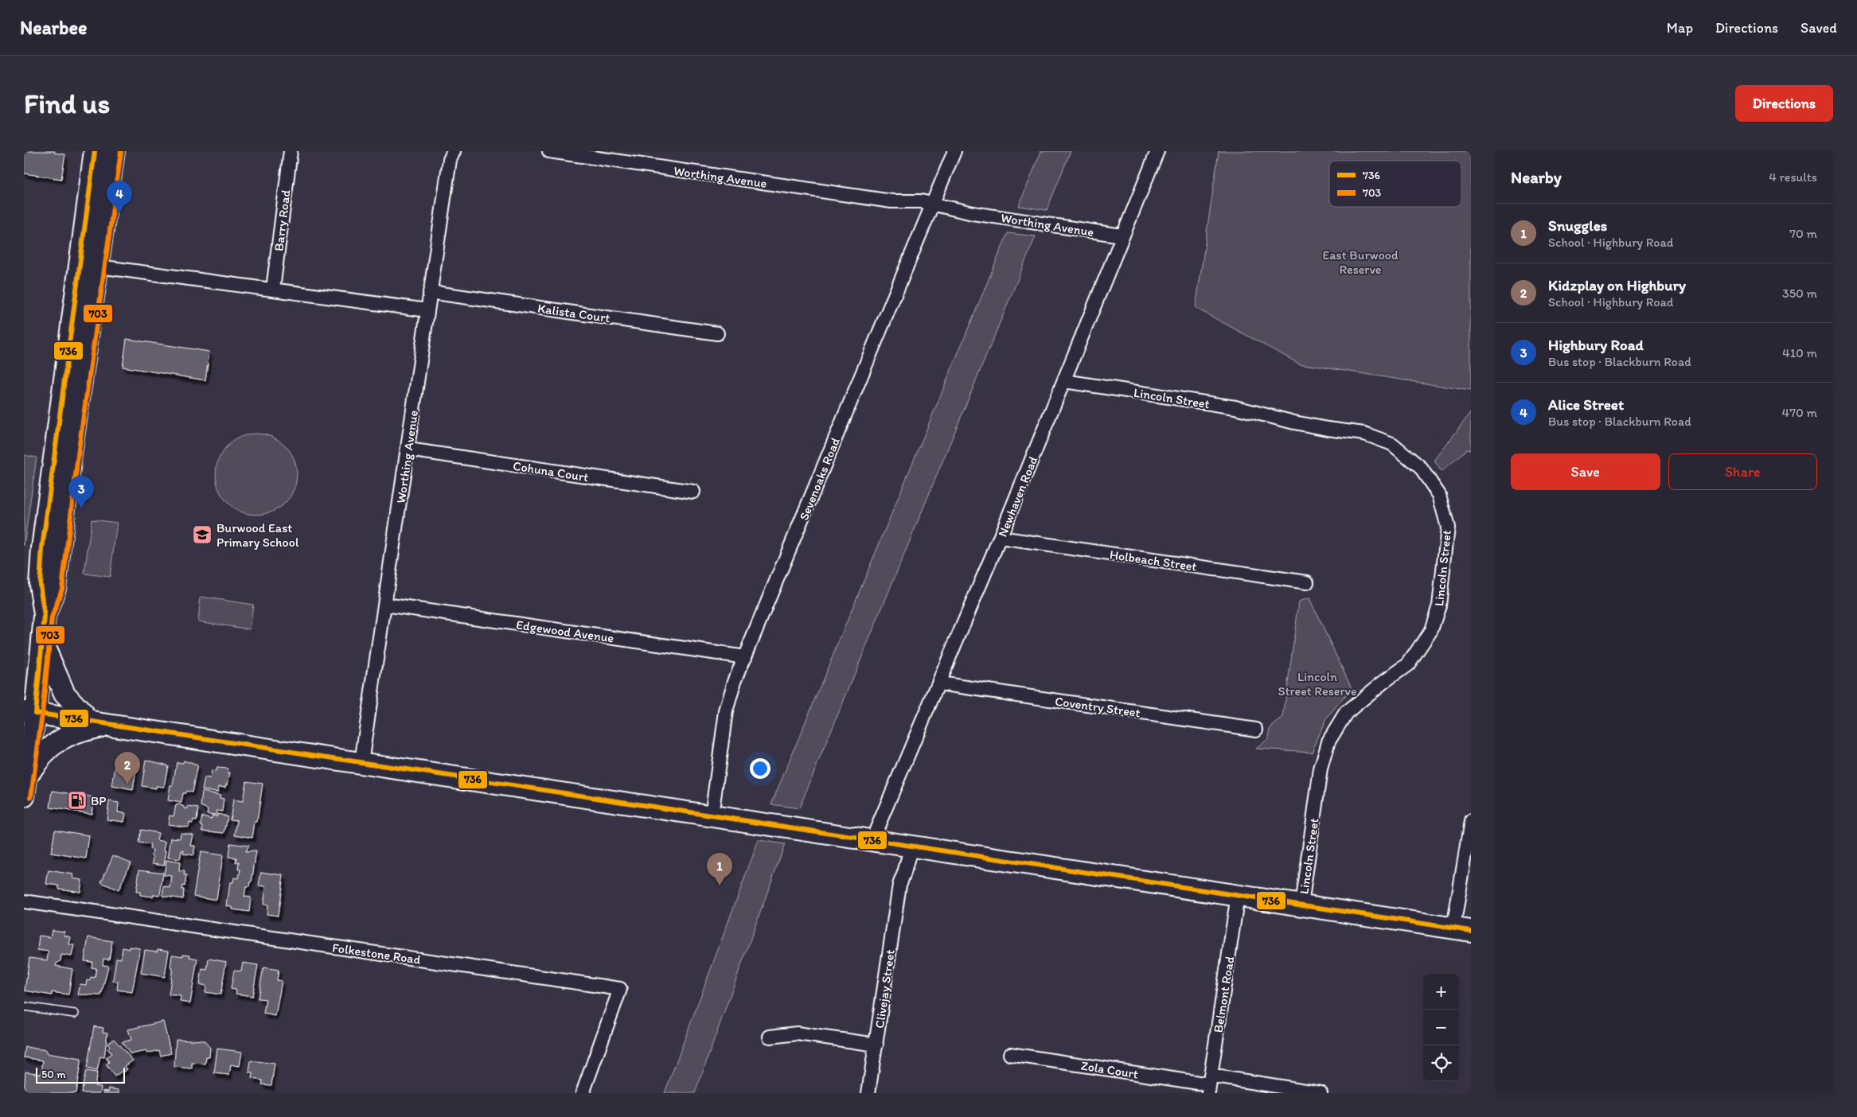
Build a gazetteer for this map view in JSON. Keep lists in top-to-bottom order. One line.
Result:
{"streets":{"street":["Worthing Avenue","Barry Road","Kalista Court","Lincoln Street","Cohuna Court","Sevenoaks Road","Newhaven Road","Holbeach Street","Edgewood Avenue","Coventry Street","Folkestone Road","Clivejay Street","Belmont Road","Zola Court"]},"crossings":[["Worthing Avenue","Kalista Court"],["Worthing Avenue","Cohuna Court"],["Worthing Avenue","Sevenoaks Road"],["Worthing Avenue","Newhaven Road"],["Worthing Avenue","Edgewood Avenue"],["Lincoln Street","Newhaven Road"],["Sevenoaks Road","Edgewood Avenue"],["Newhaven Road","Holbeach Street"],["Newhaven Road","Coventry Street"],["Belmont Road","Zola Court"]],"parks":["East Burwood Reserve","Lincoln Street Reserve"],"places":{"school or university":["Burwood East Primary School"],"fuel station":["BP"]},"lines":["transit line 736","transit line 703"],"legend":["736","703"],"scale_bar":"50 m","page":{"header":"Nearbee","nav":["Map","Directions","Saved"],"buttons":["Directions",["Save","Share"]],"title":"Find us","heading":["Nearby","4 results"],"pins":["4","3","2","1"],"list":[{"mark":"1","name":"Snuggles","note":"School · Highbury Road","value":"70 m"},{"mark":"2","name":"Kidzplay on Highbury","note":"School · Highbury Road","value":"350 m"},{"mark":"3","name":"Highbury Road","note":"Bus stop · Blackburn Road","value":"410 m"},{"mark":"4","name":"Alice Street","note":"Bus stop · Blackburn Road","value":"470 m"}],"map_buttons":["+","−"],"scale":"50 m"}}
